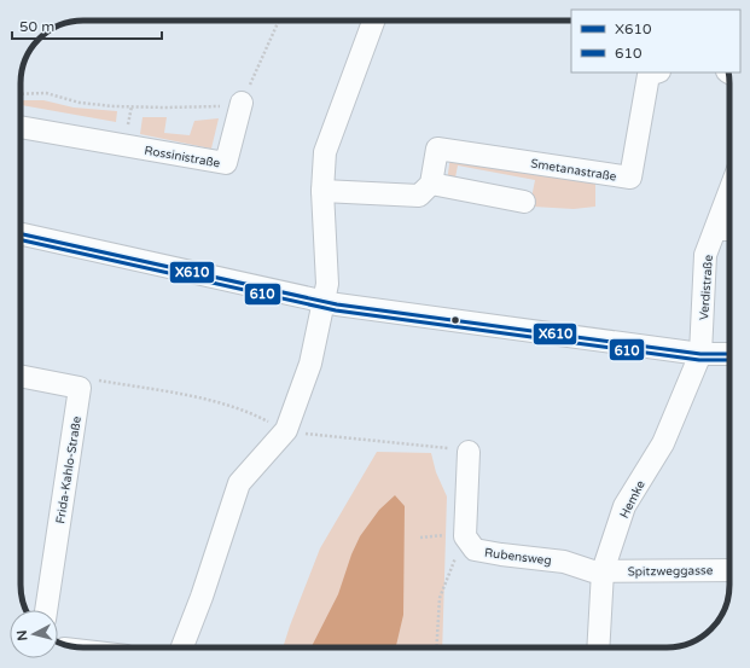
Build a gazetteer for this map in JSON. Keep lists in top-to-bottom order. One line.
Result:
{"streets":{"street":["Rossinistraße","Smetanastraße","Verdistraße","Frida-Kahlo-Straße","Hemke","Rubensweg","Spitzweggasse"]},"crossings":[["Verdistraße","Hemke"],["Hemke","Rubensweg"],["Hemke","Spitzweggasse"],["Rubensweg","Spitzweggasse"]],"lines":["transit line X610","transit line 610"],"legend":["X610","610"],"scale_bar":"50 m","north":"left"}
